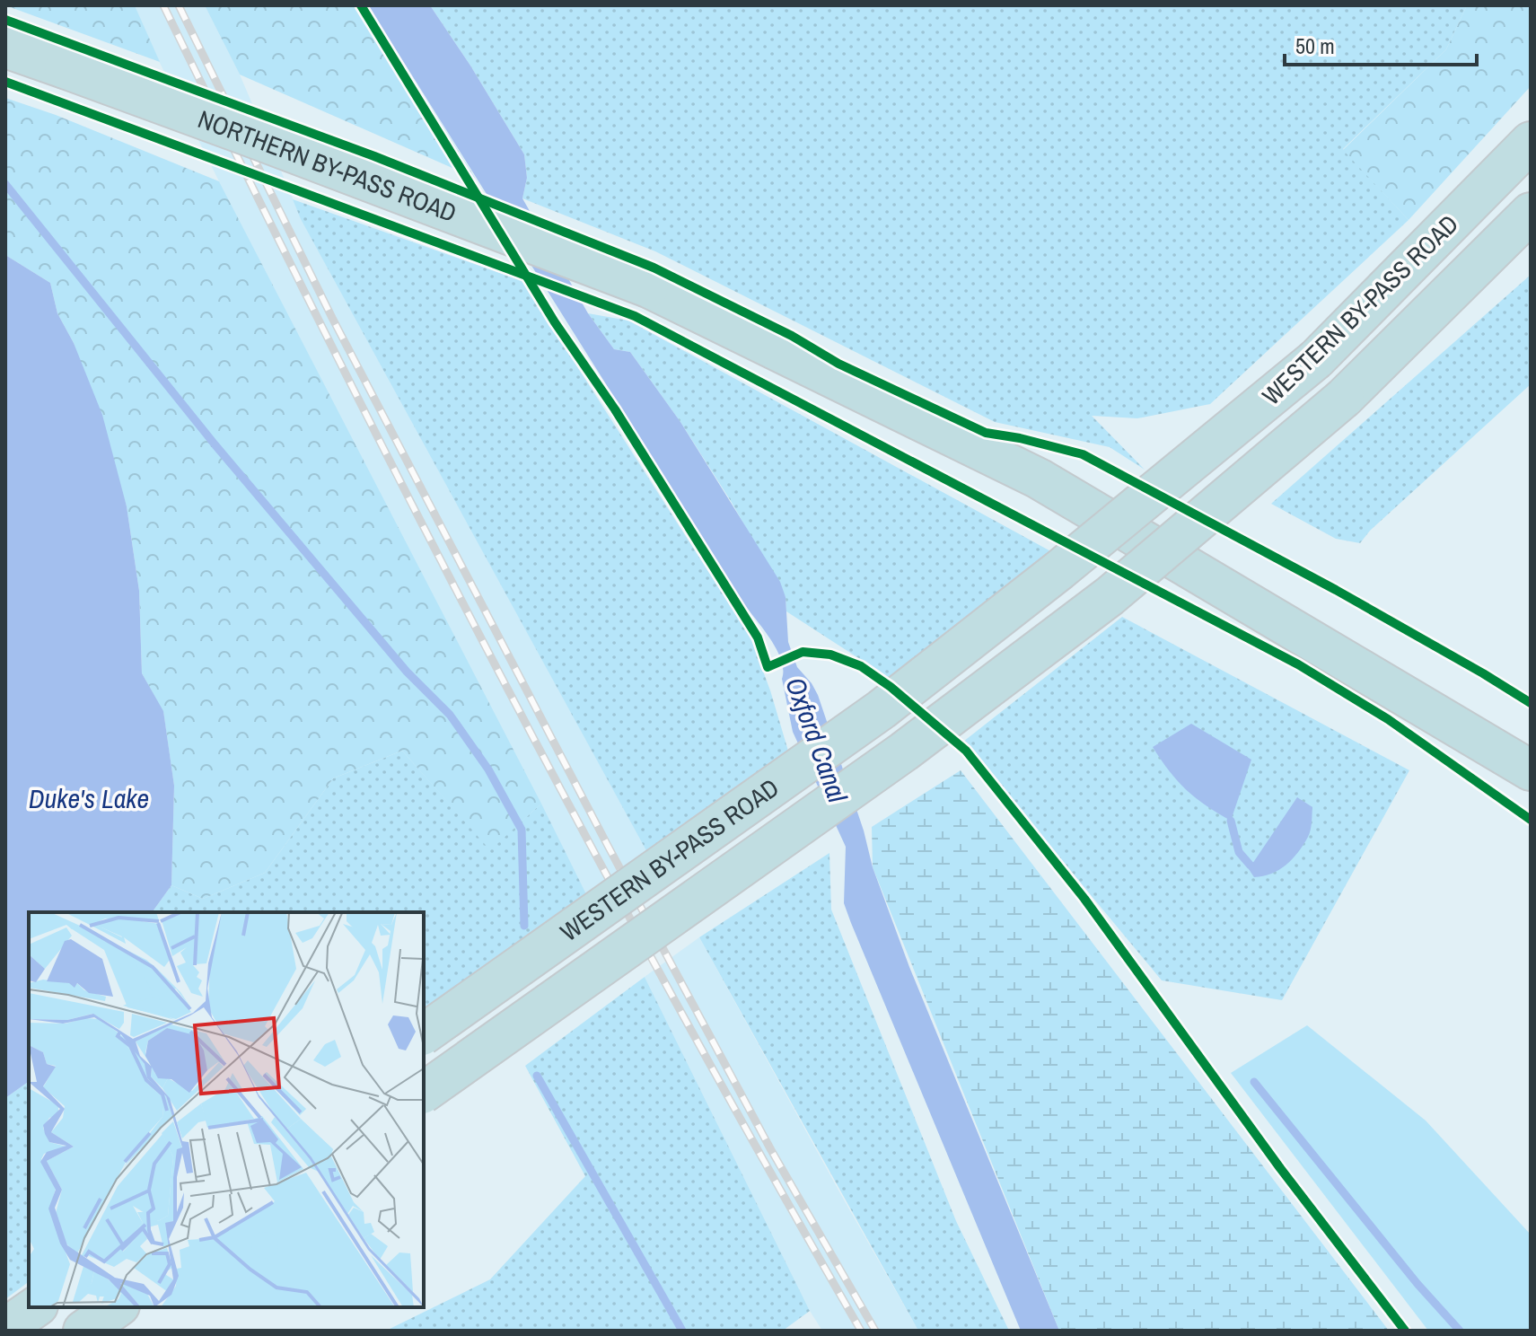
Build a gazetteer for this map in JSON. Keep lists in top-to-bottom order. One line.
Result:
{"streets":{"highway":["NORTHERN BY-PASS ROAD","WESTERN BY-PASS ROAD"]},"water":["Oxford Canal","Duke's Lake"],"scale_bar":"50 m"}
